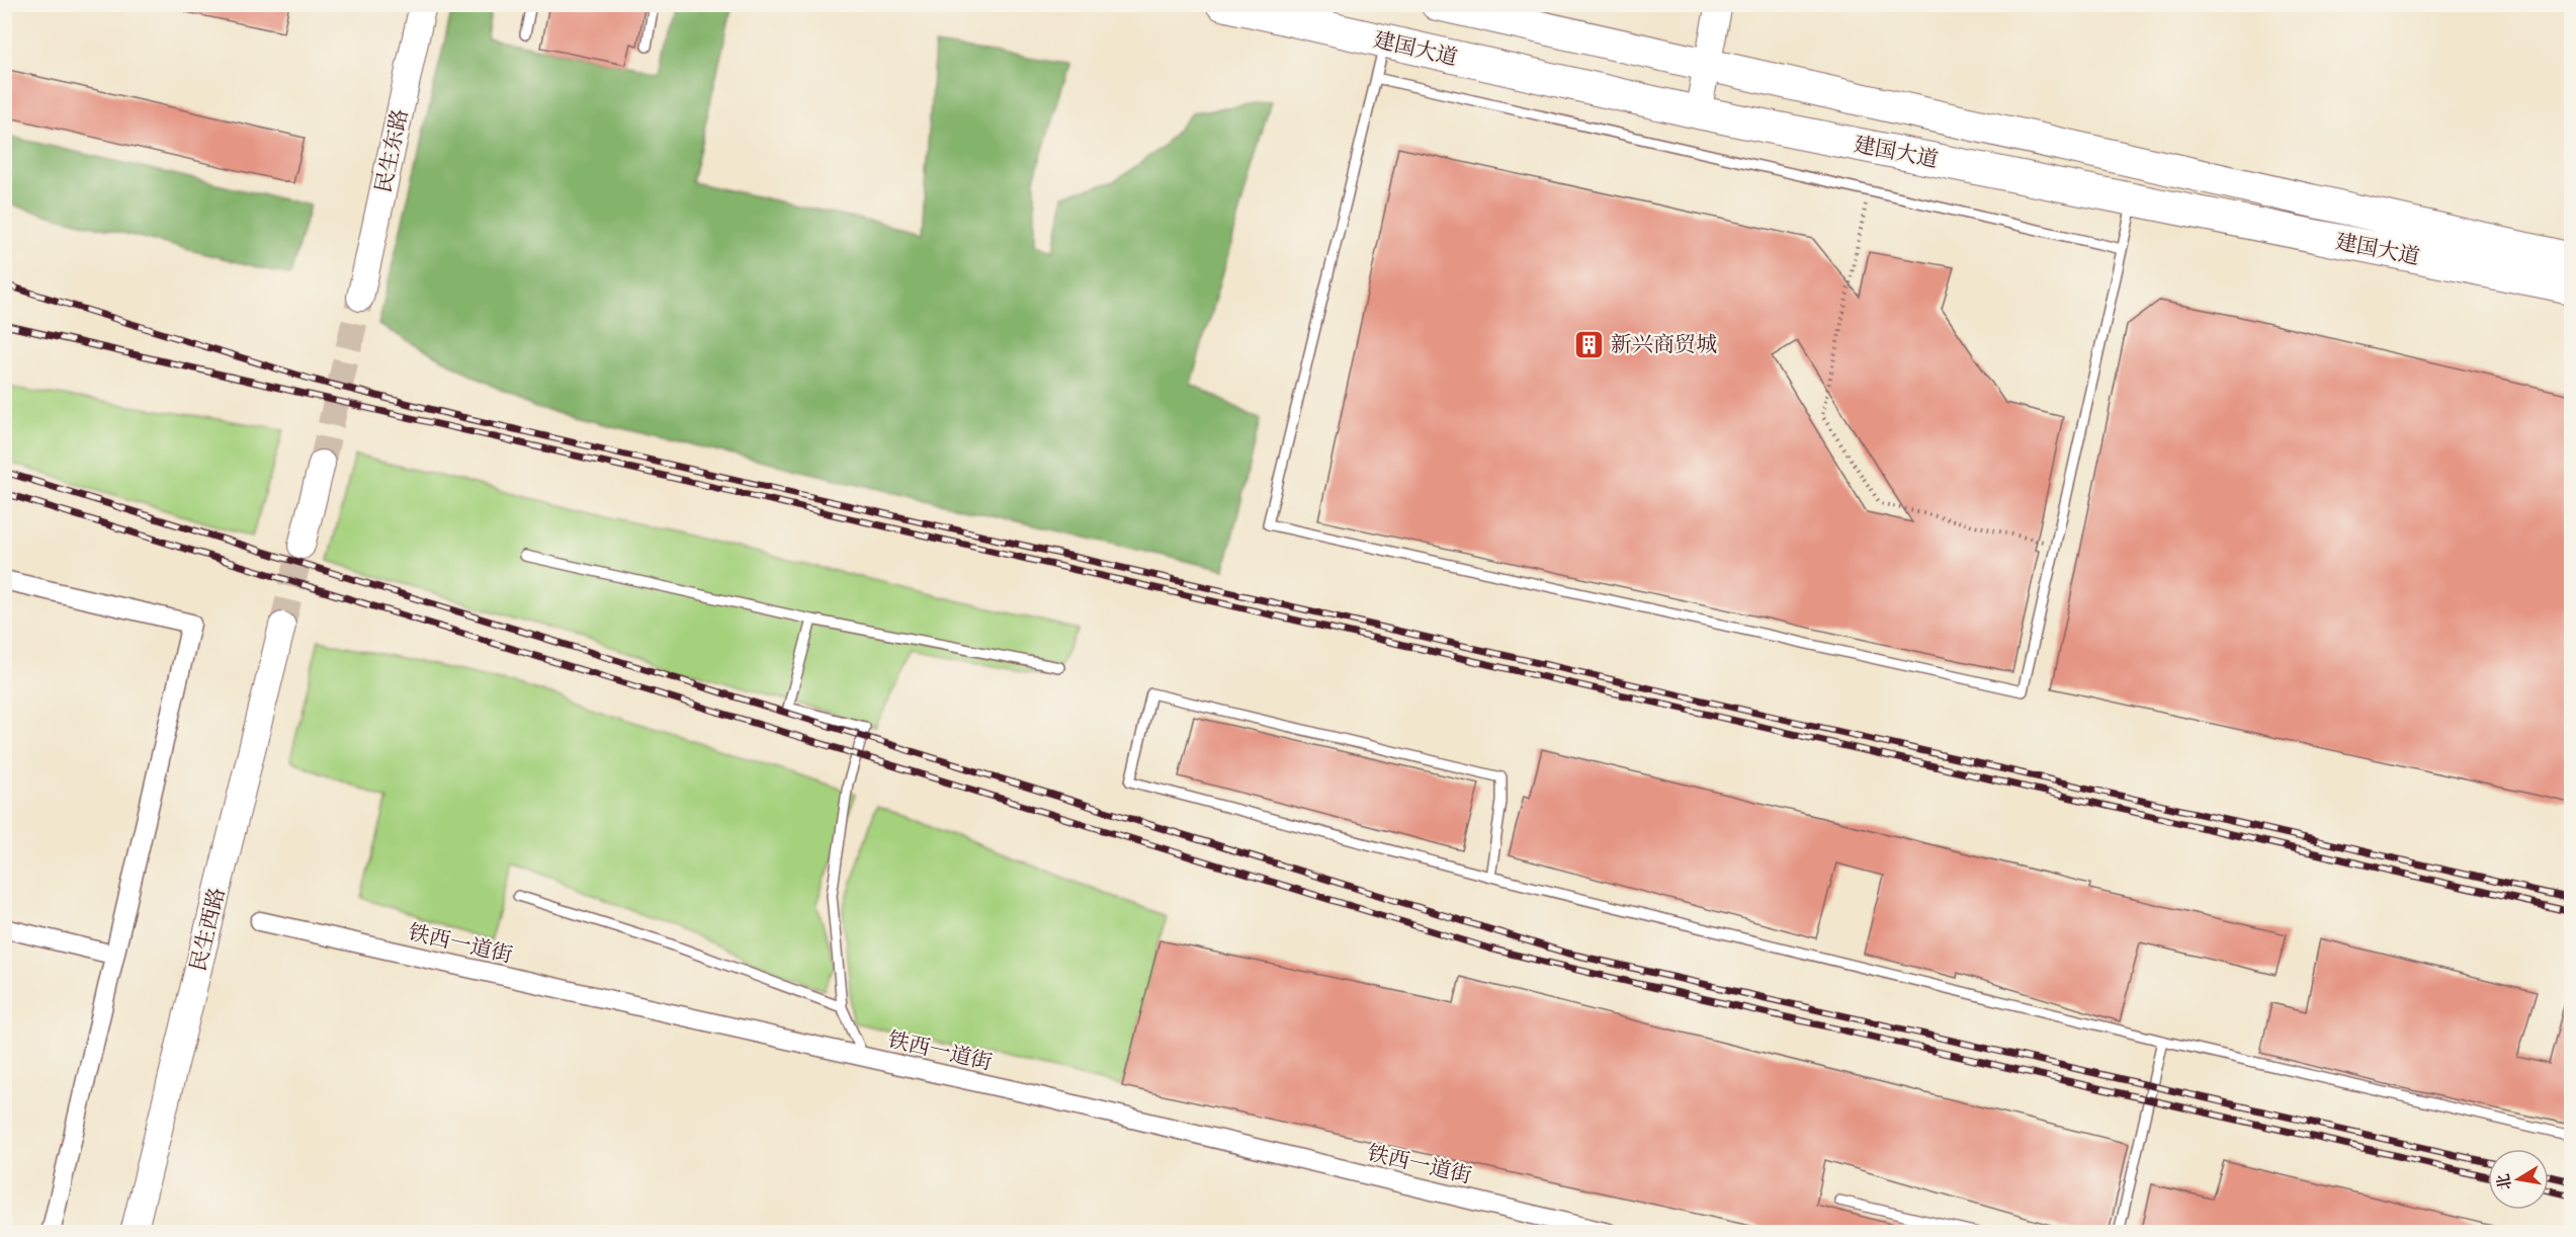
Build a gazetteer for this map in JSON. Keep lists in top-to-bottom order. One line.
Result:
{"streets":{"highway":["建国大道"],"main road":["民生东路","民生西路"],"street":["铁西一道街"]},"places":{"building":["新兴商贸城"]},"north":"left"}
